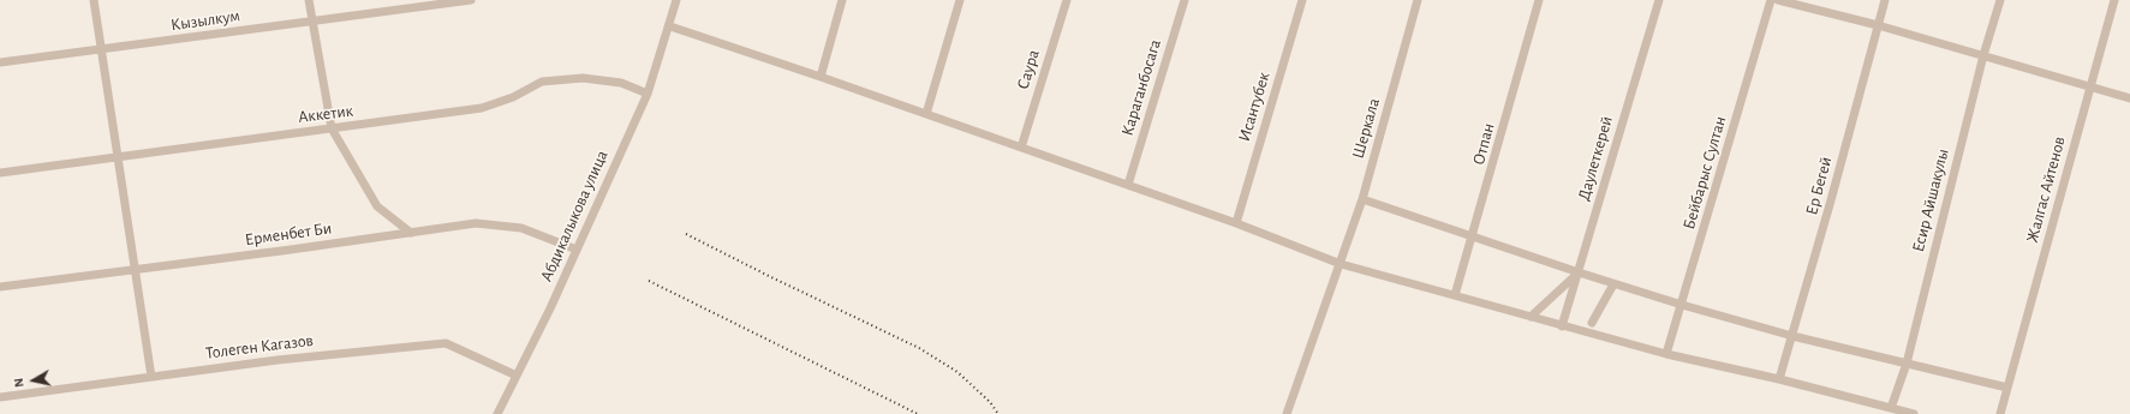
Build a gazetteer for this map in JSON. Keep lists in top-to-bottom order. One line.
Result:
{"streets":{"street":["Кызылкум","Саура","Караганбосага","Исантубек","Аккетик","Шеркала","Отпан","Даулеткерей","Бейбарыс Султан","Ер Бегей","Жалгас Айтенов","Есир Айшакулы","Абдикалыкова улица","Ерменбет Би","Толеген Кагазов"]},"crossings":[["Аккетик","Абдикалыкова улица"],["Абдикалыкова улица","Ерменбет Би"],["Абдикалыкова улица","Толеген Кагазов"]],"north":"left"}
